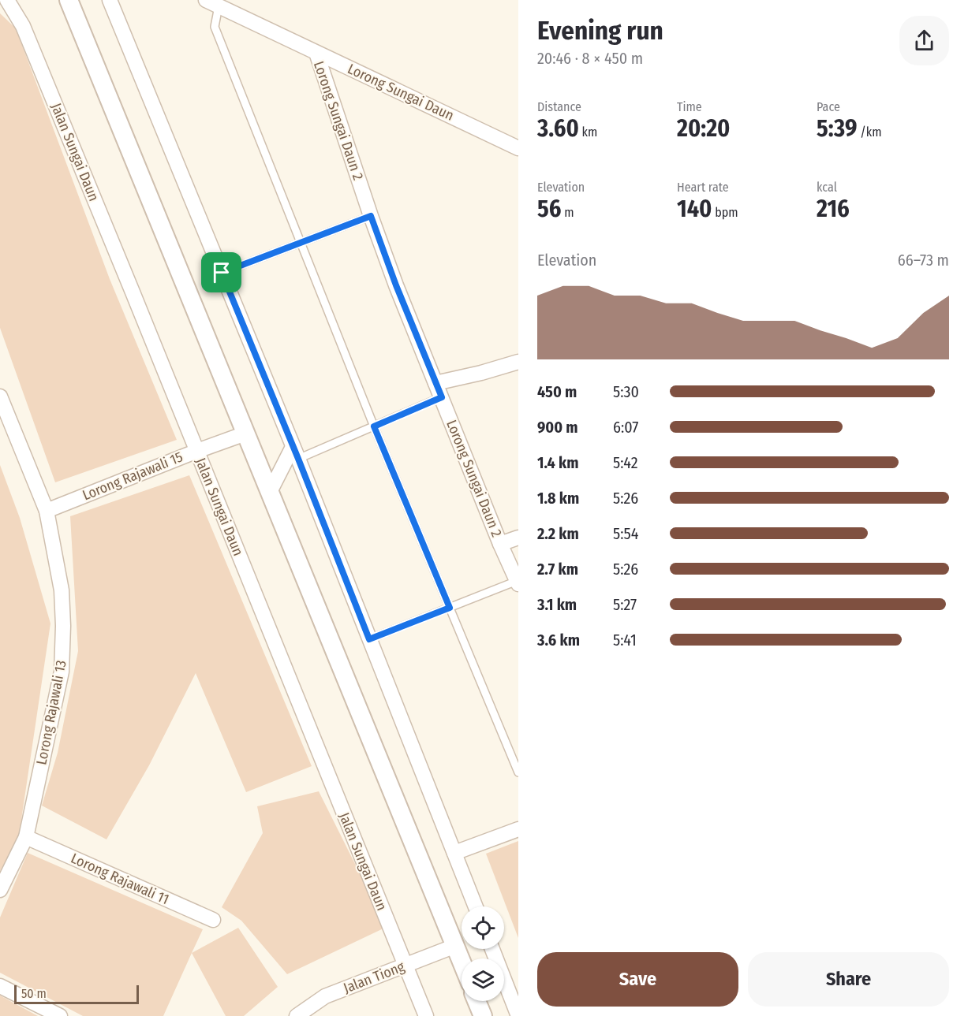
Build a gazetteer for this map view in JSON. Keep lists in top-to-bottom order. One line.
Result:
{"streets":{"street":["Lorong Sungai Daun","Lorong Sungai Daun 2","Jalan Sungai Daun","Lorong Rajawali 15","Lorong Rajawali 13","Lorong Rajawali 11","Jalan Tiong"]},"crossings":[["Lorong Sungai Daun","Lorong Sungai Daun 2"],["Jalan Sungai Daun","Lorong Rajawali 15"],["Jalan Sungai Daun","Jalan Tiong"],["Lorong Rajawali 15","Lorong Rajawali 13"],["Lorong Rajawali 13","Lorong Rajawali 11"]],"scale_bar":"50 m","page":{"heading":["Evening run","20:46 · 8 × 450 m"],"stats":[["Distance","3.60 km"],["Time","20:20"],["Pace","5:39 /km"],["Elevation","56 m"],["Heart rate","140 bpm"],["kcal","216"]],"chart":["Elevation","66–73 m"],"list":[{"name":"450 m","note":"5:30"},{"name":"900 m","note":"6:07"},{"name":"1.4 km","note":"5:42"},{"name":"1.8 km","note":"5:26"},{"name":"2.2 km","note":"5:54"},{"name":"2.7 km","note":"5:26"},{"name":"3.1 km","note":"5:27"},{"name":"3.6 km","note":"5:41"}],"buttons":["Save","Share"],"scale":"50 m"}}
